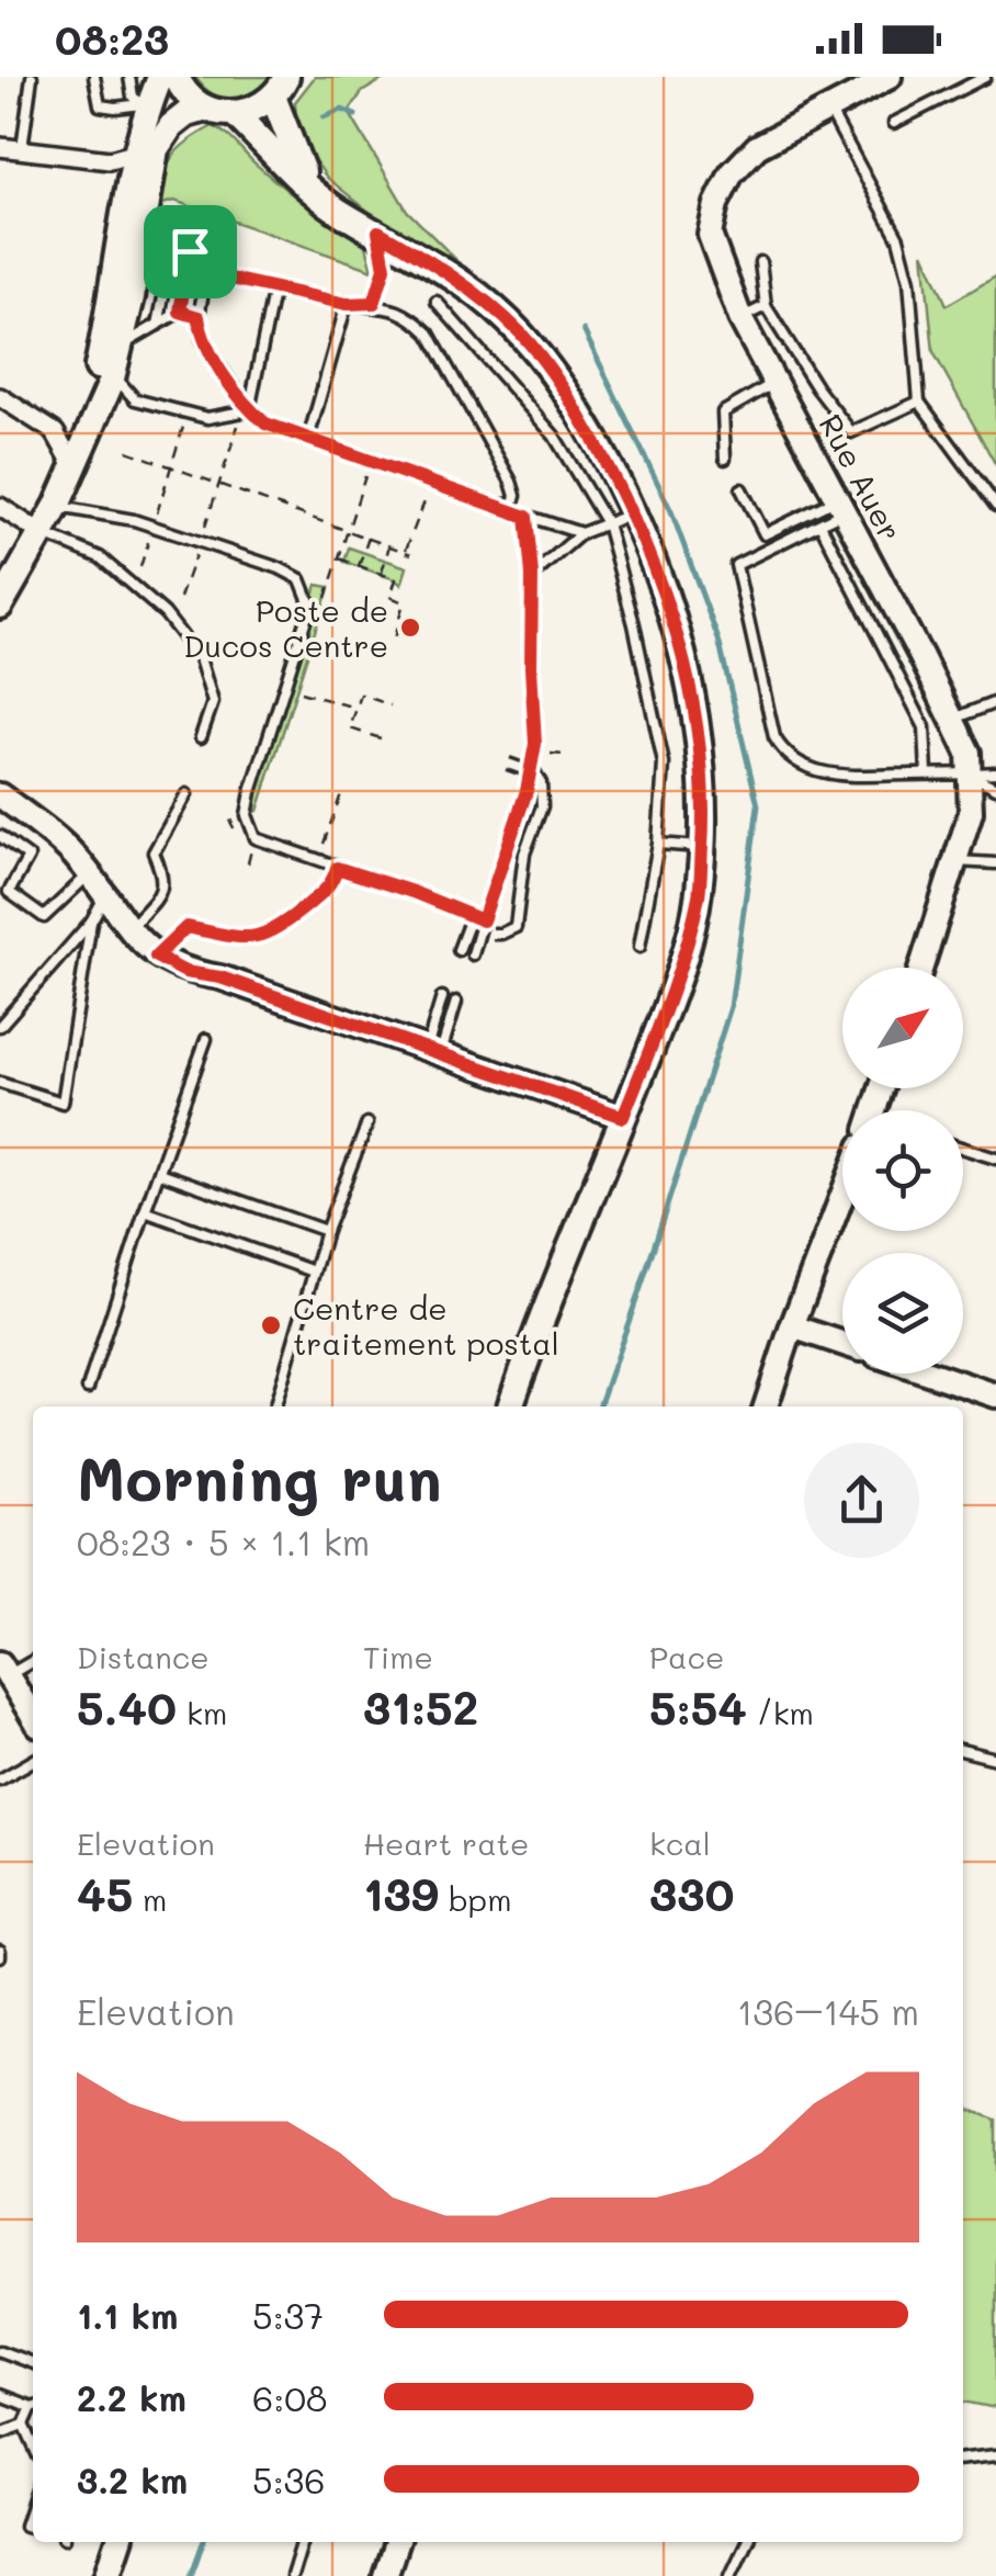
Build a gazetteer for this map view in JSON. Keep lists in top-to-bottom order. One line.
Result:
{"streets":{"street":["Rue Auer"]},"places":["Poste de Ducos Centre","Centre de traitement postal"],"north":"top right","page":{"status":"08:23","heading":["Morning run","08:23 · 5 × 1.1 km"],"stats":[["Distance","5.40 km"],["Time","31:52"],["Pace","5:54 /km"],["Elevation","45 m"],["Heart rate","139 bpm"],["kcal","330"]],"chart":["Elevation","136–145 m"],"list":[{"name":"1.1 km","note":"5:37"},{"name":"2.2 km","note":"6:08"},{"name":"3.2 km","note":"5:36"}]}}
